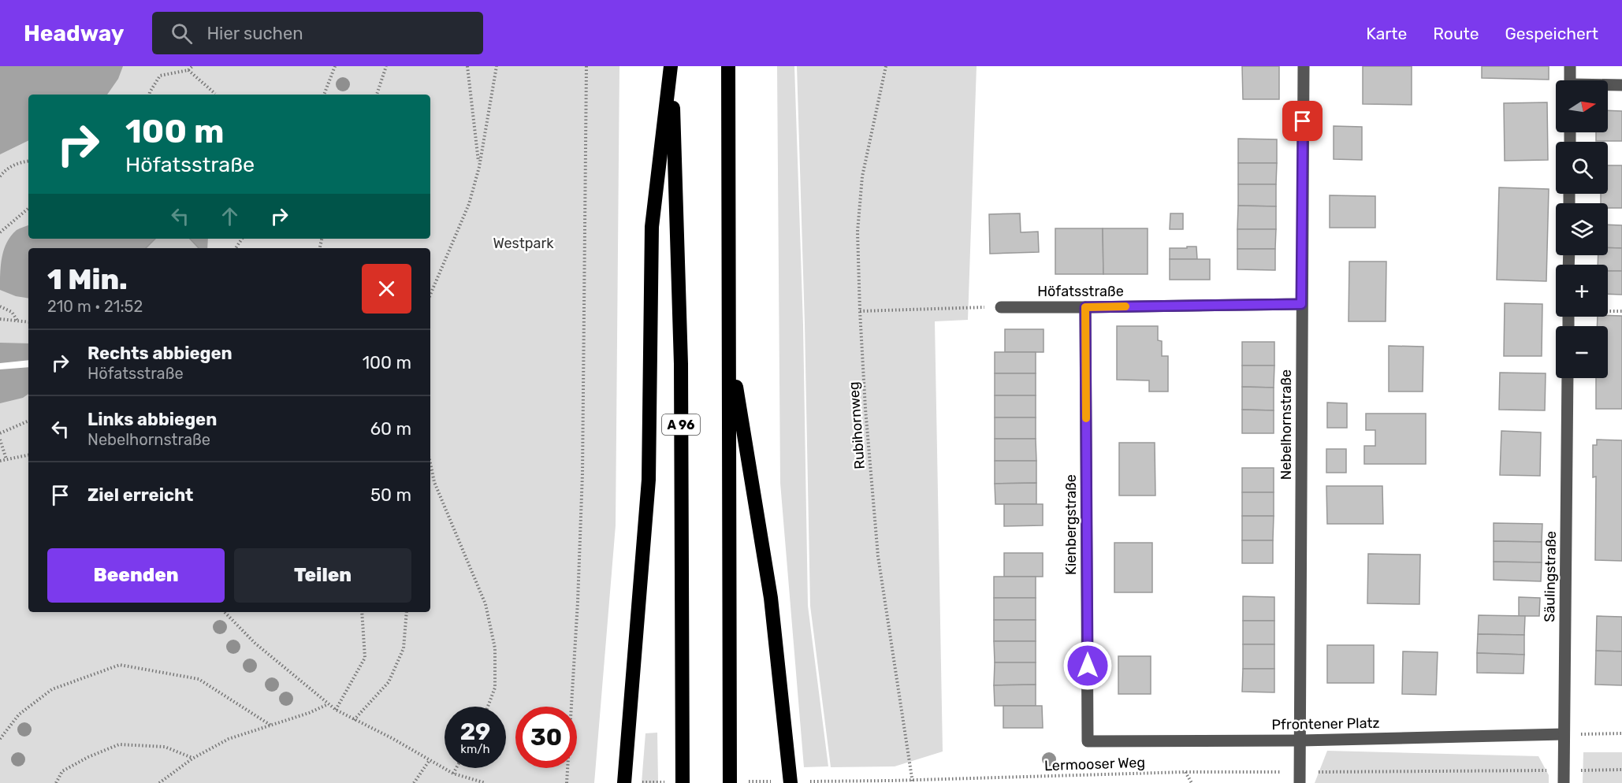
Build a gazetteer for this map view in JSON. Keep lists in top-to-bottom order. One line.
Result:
{"streets":{"highway":["A 96"],"street":["Höfatsstraße","Nebelhornstraße","Kienbergstraße","Säulingstraße","Pfrontener Platz"],"path":["Rubihornweg","Lermooser Weg"]},"crossings":[["Höfatsstraße","Nebelhornstraße"],["Höfatsstraße","Kienbergstraße"],["Nebelhornstraße","Pfrontener Platz"],["Nebelhornstraße","Lermooser Weg"],["Rubihornweg","Lermooser Weg"],["Kienbergstraße","Pfrontener Platz"],["Säulingstraße","Pfrontener Platz"],["Säulingstraße","Lermooser Weg"]],"parks":["Westpark"],"north":"right","page":{"header":"Headway","search":"Hier suchen","nav":["Karte","Route","Gespeichert"],"map_buttons":["+","−"],"turn":["100 m","Höfatsstraße"],"heading":["1 Min.","210 m · 21:52"],"list":[{"name":"Rechts abbiegen","note":"Höfatsstraße","value":"100 m"},{"name":"Links abbiegen","note":"Nebelhornstraße","value":"60 m"},{"name":"Ziel erreicht","value":"50 m"}],"buttons":["Beenden","Teilen"],"speed":"29 km/h","limit":"30"}}
